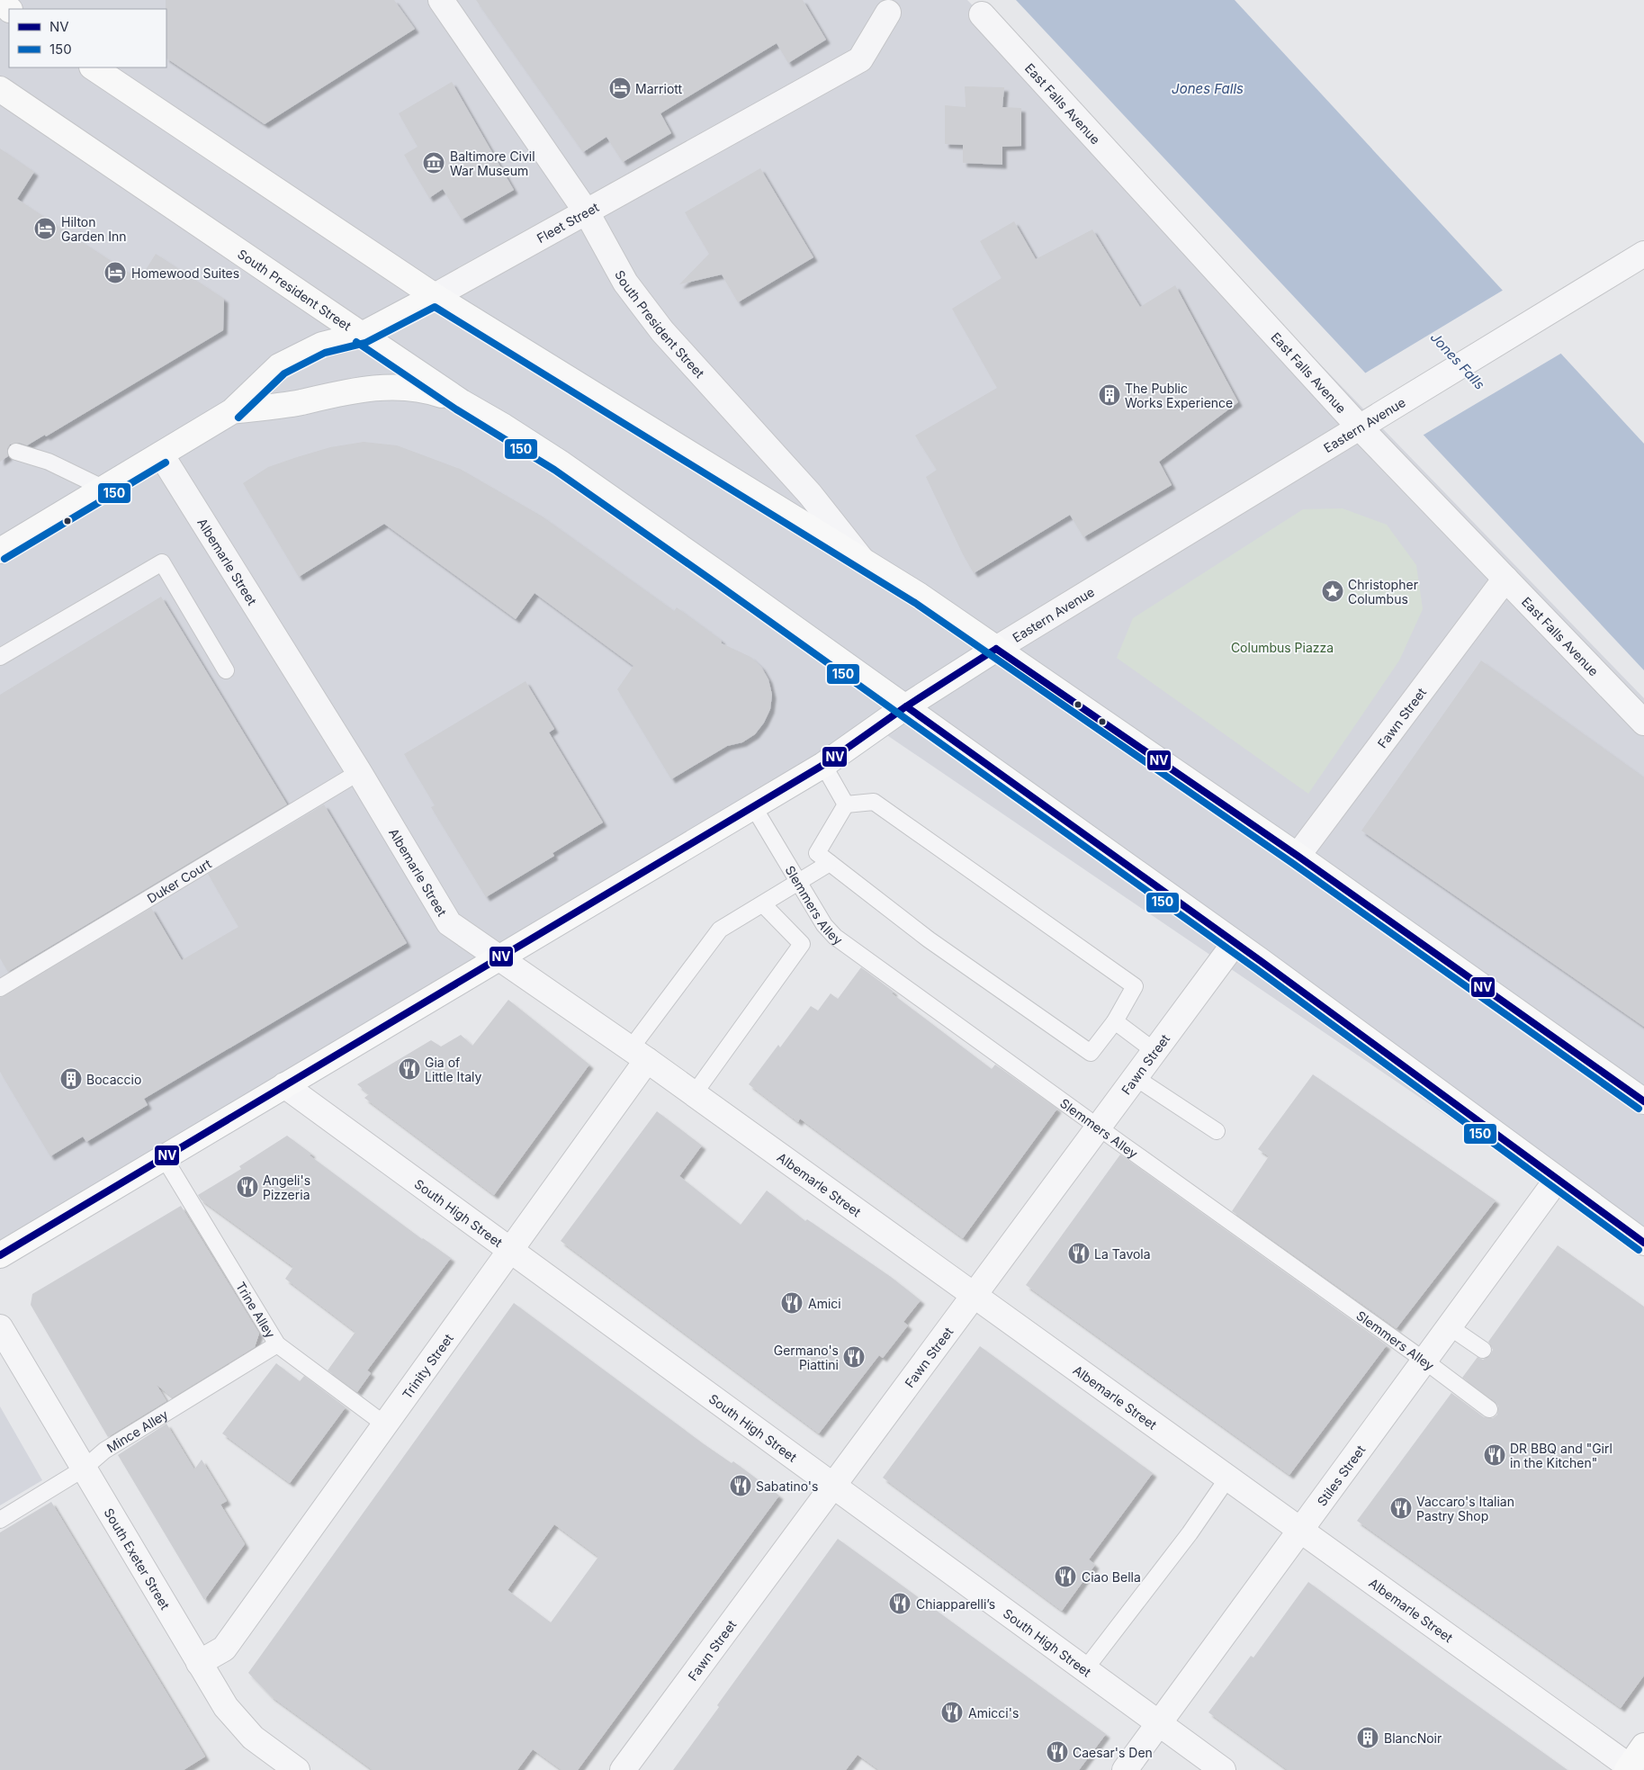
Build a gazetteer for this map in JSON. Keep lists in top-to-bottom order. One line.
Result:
{"streets":{"main road":["Fleet Street","South President Street","Eastern Avenue"],"street":["East Falls Avenue","Albemarle Street","Fawn Street","South High Street","Trinity Street","Stiles Street","South Exeter Street"],"lane":["Duker Court","Slemmers Alley","Trine Alley","Mince Alley"]},"crossings":[["East Falls Avenue","Eastern Avenue"],["East Falls Avenue","Fawn Street"],["Fleet Street","South President Street"],["Fleet Street","Albemarle Street"],["South President Street","Eastern Avenue"],["South President Street","Fawn Street"],["South President Street","Stiles Street"],["Eastern Avenue","Albemarle Street"],["Eastern Avenue","Slemmers Alley"],["Eastern Avenue","South High Street"],["Eastern Avenue","Trine Alley"],["Albemarle Street","Fawn Street"],["Albemarle Street","Duker Court"],["Albemarle Street","Trinity Street"],["Albemarle Street","Stiles Street"],["Fawn Street","Slemmers Alley"],["Fawn Street","South High Street"],["Slemmers Alley","Stiles Street"],["South High Street","Trinity Street"],["South High Street","Stiles Street"],["Trine Alley","Trinity Street"],["Trine Alley","Mince Alley"],["Trinity Street","South Exeter Street"],["Mince Alley","South Exeter Street"]],"water":["Jones Falls"],"parks":["Columbus Piazza"],"places":{"hotel":["Marriott","Hilton Garden Inn","Homewood Suites"],"museum":["Baltimore Civil War Museum"],"building":["The Public Works Experience","Bocaccio","BlancNoir"],"place":["Christopher Columbus"],"restaurant":["Gia of Little Italy","Angeli's Pizzeria","La Tavola","Amici","Germano's Piattini","DR BBQ and \"Girl in the Kitchen\"","Sabatino's","Vaccaro's Italian Pastry Shop","Ciao Bella","Chiapparelli’s","Amicci's","Caesar's Den"]},"lines":["transit line 150","transit line NV"],"legend":["NV","150"]}
